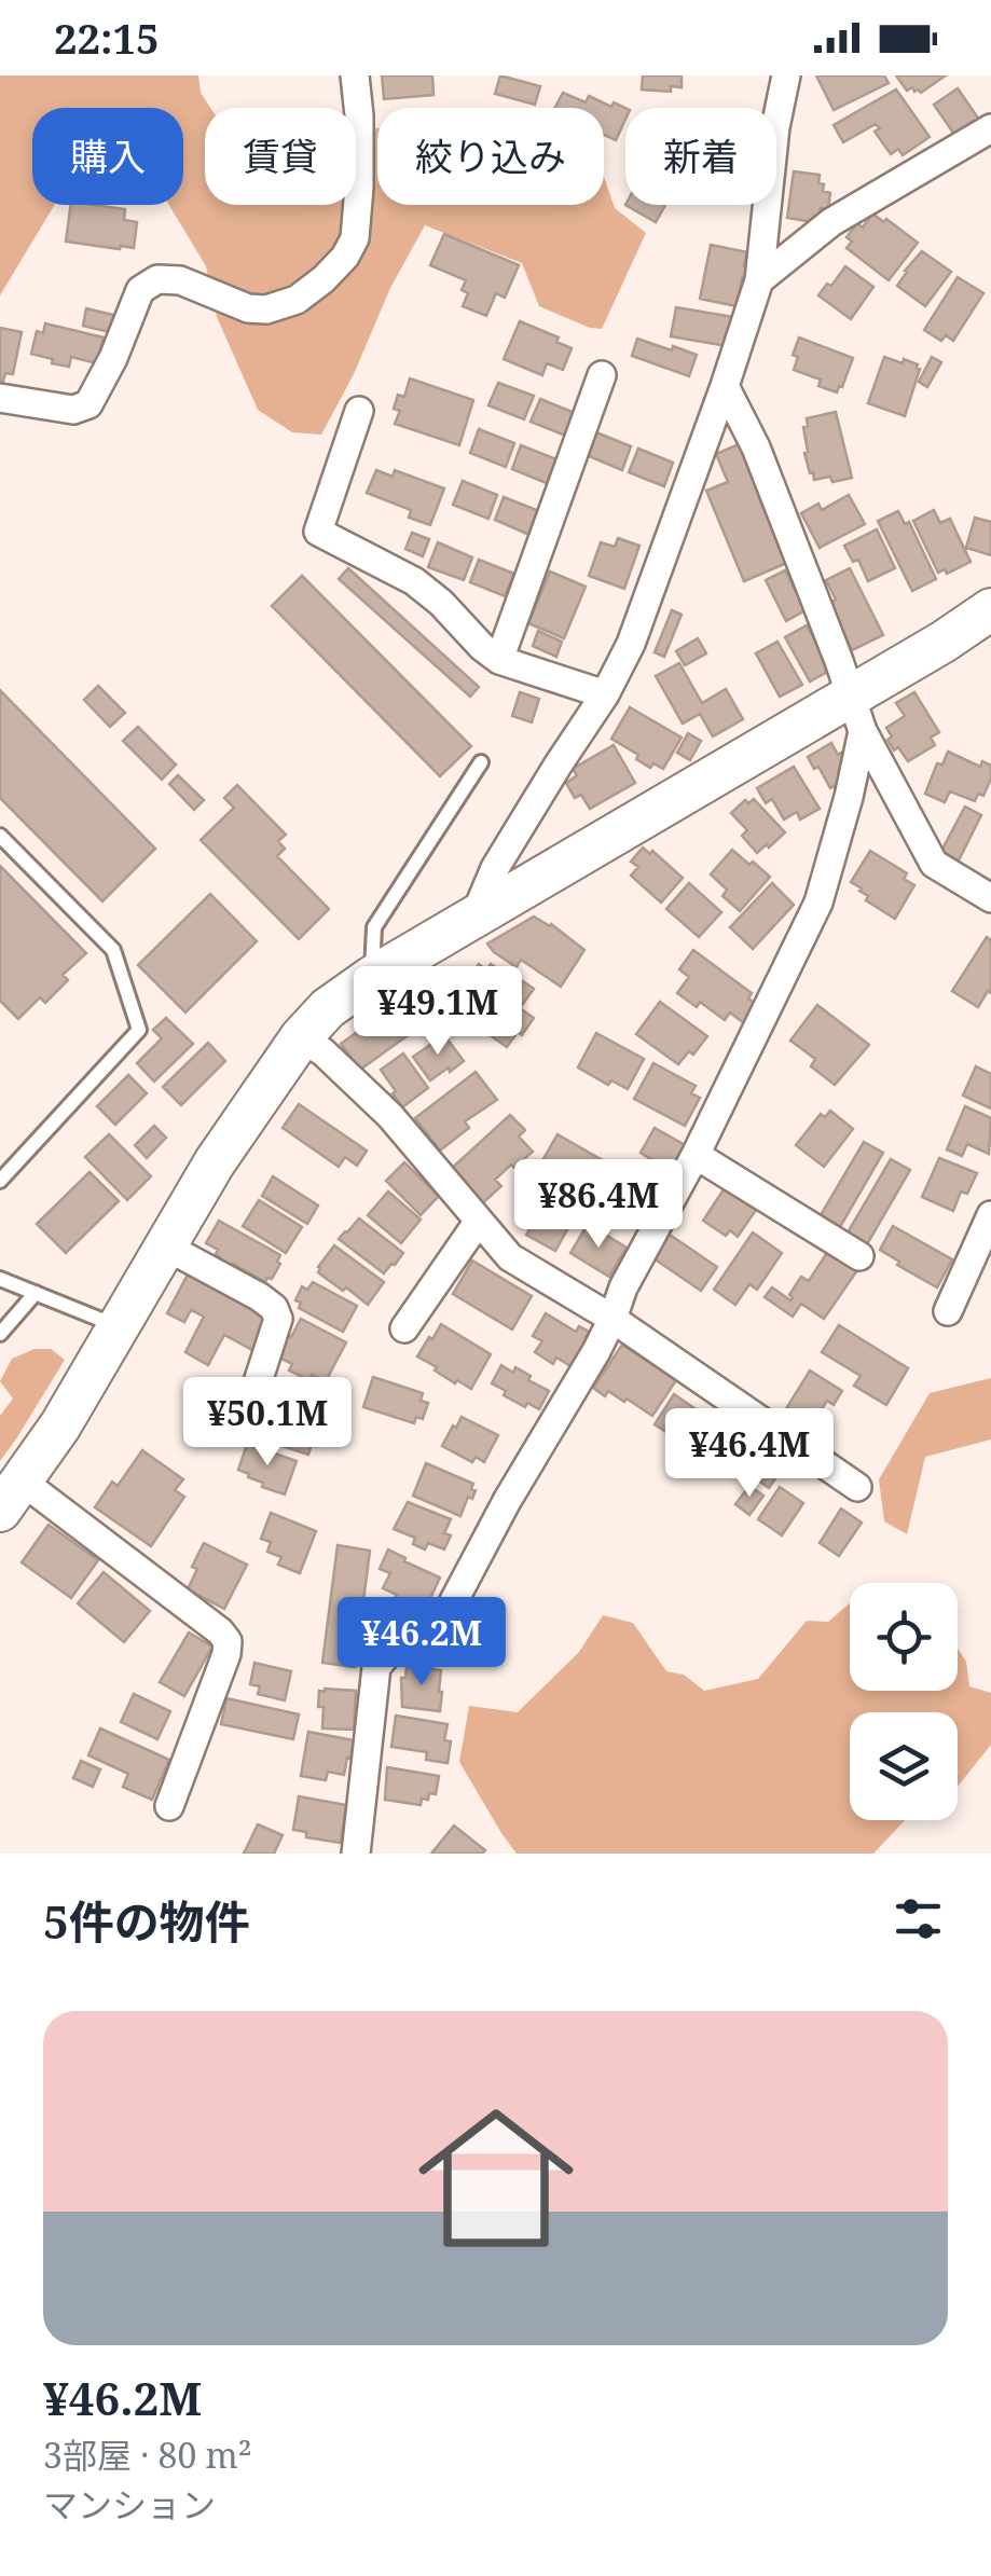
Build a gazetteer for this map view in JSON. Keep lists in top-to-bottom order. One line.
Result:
{"page":{"status":"22:15","chip":["購入","賃貸","絞り込み","新着"],"price":["¥49.1M","¥86.4M","¥50.1M","¥46.4M","¥46.2M"],"heading":"5件の物件","list":[{"name":"¥46.2M","note":"3部屋 · 80 m² · マンション"}]}}
